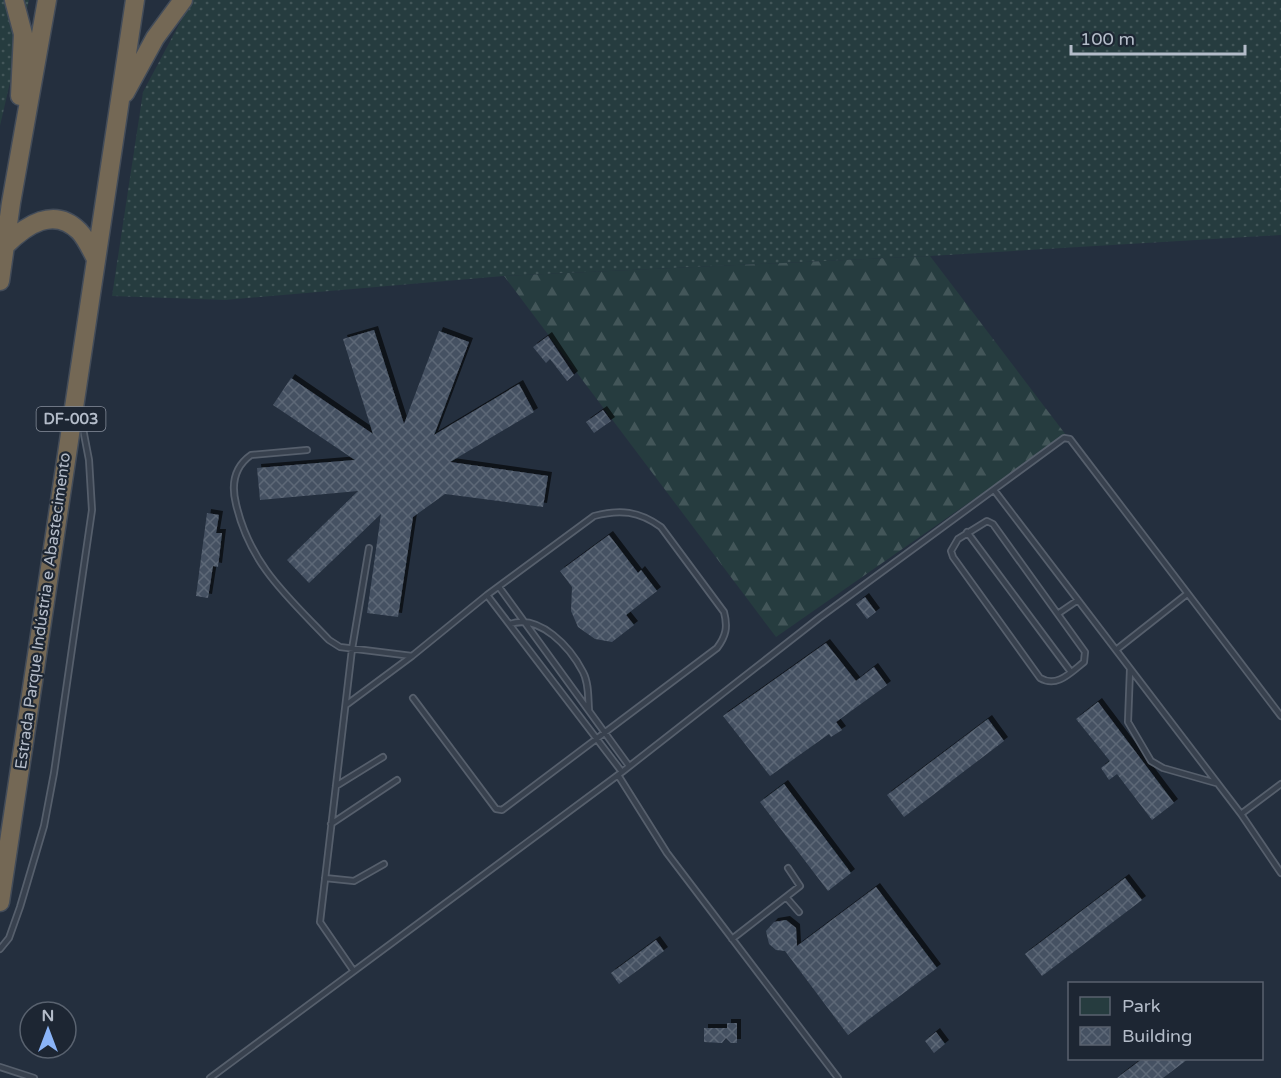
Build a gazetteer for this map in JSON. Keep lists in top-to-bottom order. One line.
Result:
{"streets":{"highway":["DF-003","Estrada Parque Indústria e Abastecimento"]},"legend":["Park","Building"],"scale_bar":"100 m","north":"top"}
